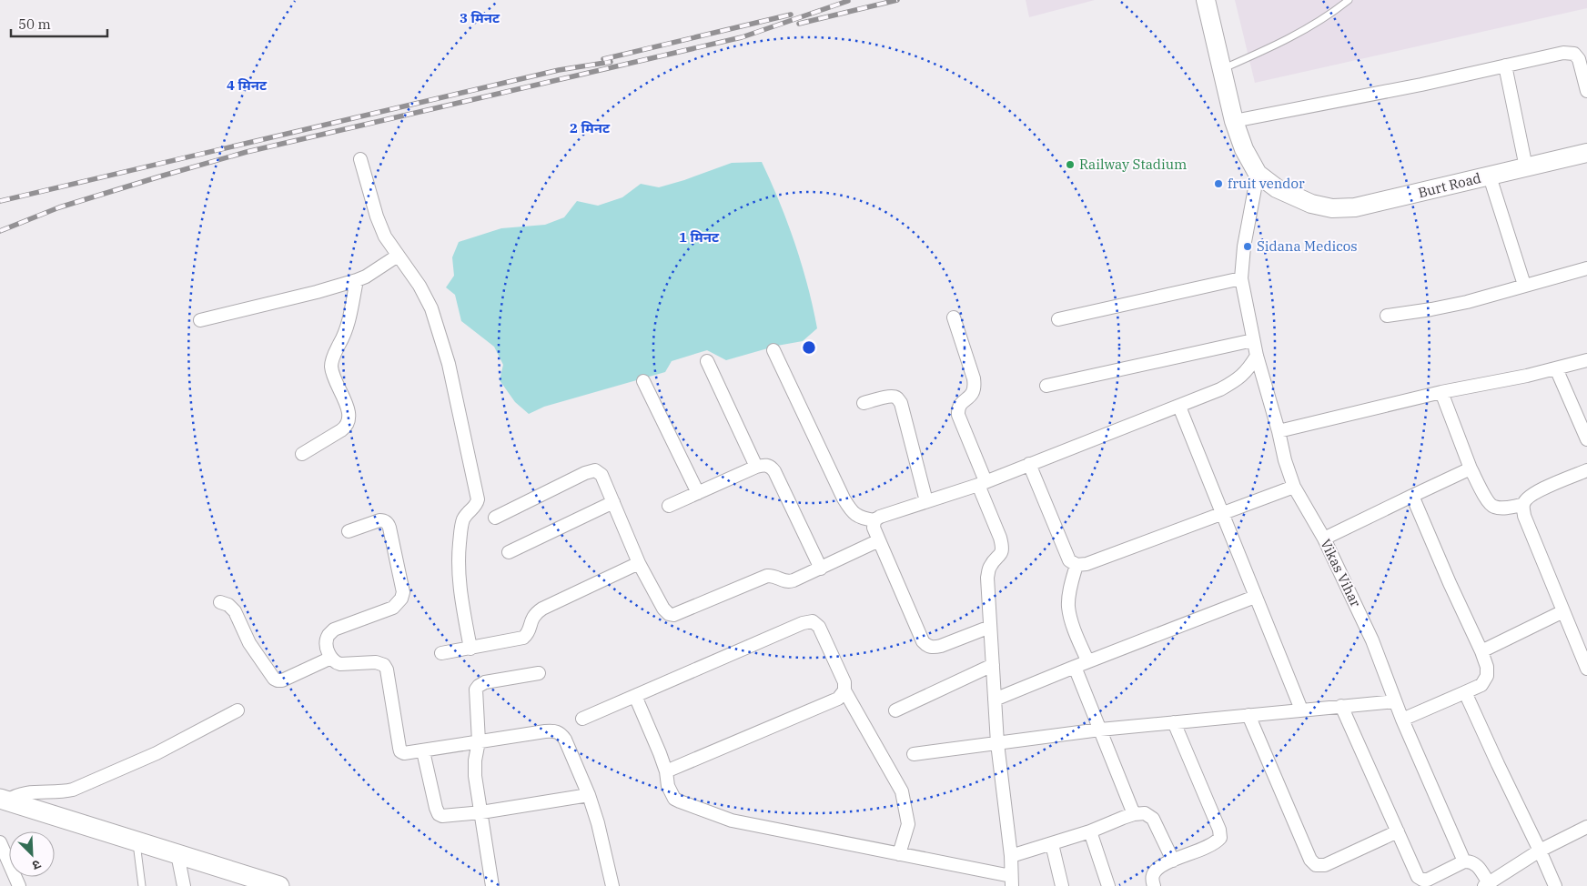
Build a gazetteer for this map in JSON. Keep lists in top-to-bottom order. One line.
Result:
{"streets":{"street":["Burt Road","Vikas Vihar"]},"crossings":[["Burt Road","Vikas Vihar"]],"places":["Railway Stadium","fruit vendor","Sidana Medicos"],"scale_bar":"50 m","north":"bottom right","rings":["3 मिनट","4 मिनट","2 मिनट","1 मिनट"]}
